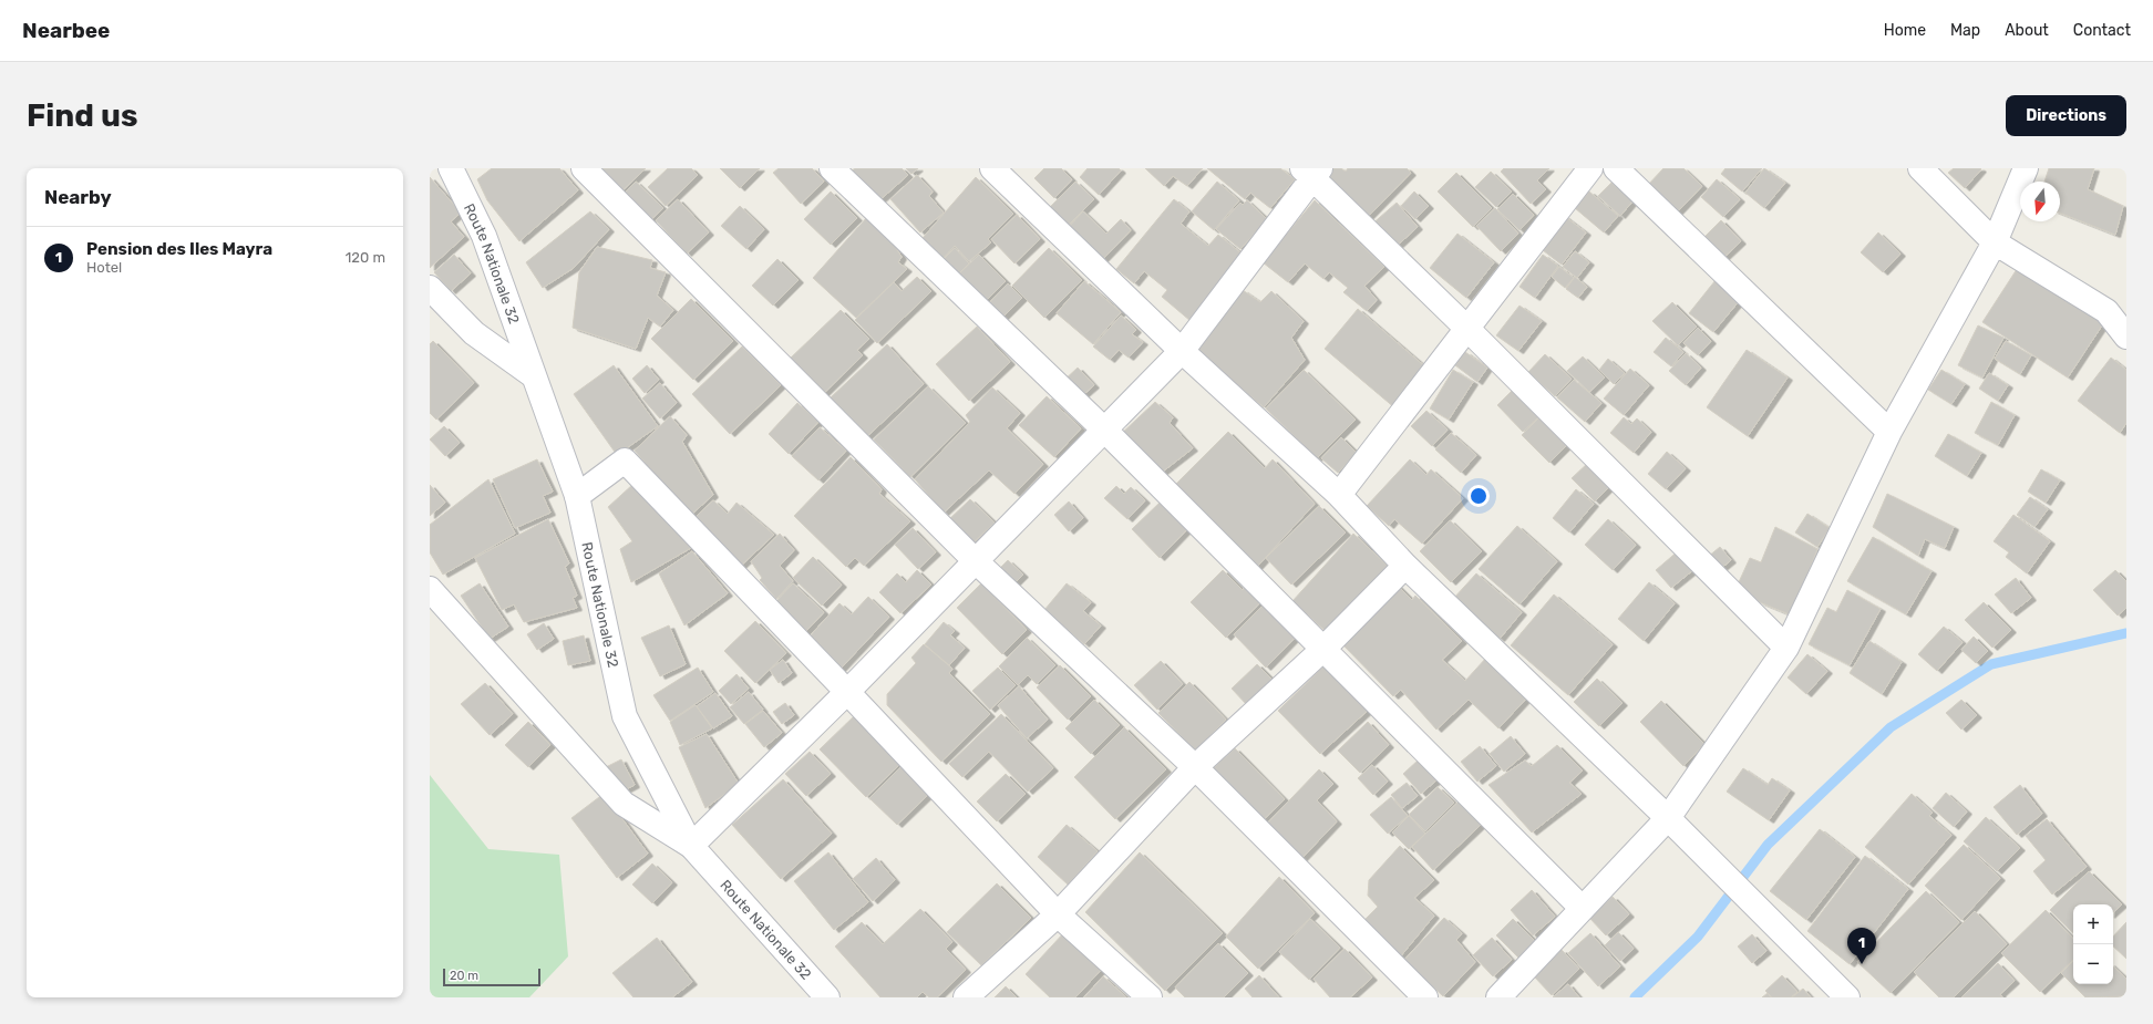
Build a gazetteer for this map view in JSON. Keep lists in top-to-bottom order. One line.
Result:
{"streets":{"street":["Route Nationale 32"]},"scale_bar":"20 m","north":"bottom","page":{"header":"Nearbee","nav":["Home","Map","About","Contact"],"buttons":"Directions","title":"Find us","heading":"Nearby","list":[{"mark":"1","name":"Pension des Iles Mayra","note":"Hotel","value":"120 m"}],"map_buttons":["+","−"],"pins":"1","scale":"20 m"}}
